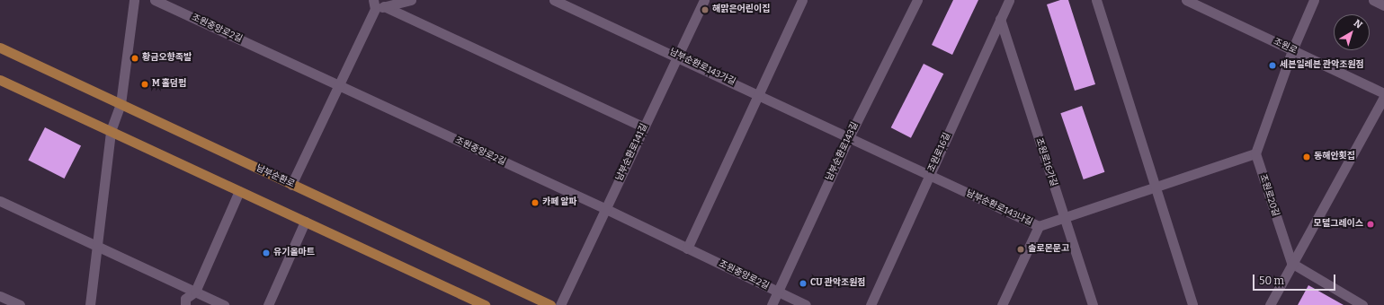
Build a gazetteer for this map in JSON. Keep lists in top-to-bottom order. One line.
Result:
{"streets":{"main road":["남부순환로"],"street":["조원중앙로2길","조원로","남부순환로143가길","남부순환로143길","남부순환로141길","조원로16길","조원로16가길","조원로20길","남부순환로143나길"]},"crossings":[["조원중앙로2길","남부순환로143길"],["조원중앙로2길","남부순환로141길"],["남부순환로143가길","남부순환로143길"],["남부순환로143가길","남부순환로141길"],["남부순환로143가길","남부순환로143나길"],["남부순환로143길","남부순환로143나길"],["조원로16길","조원로16가길"],["조원로16길","남부순환로143나길"],["조원로16가길","남부순환로143나길"],["조원로20길","남부순환로143나길"]],"places":["해맑은어린이집","황금오향족발","세븐일레븐 관악조원점","M 홀덤펍","동해안횟집","카페 알파","모텔그레이스","솔로몬문고","유기올마트","CU 관악조원점"],"scale_bar":"50 m","north":"top right"}
